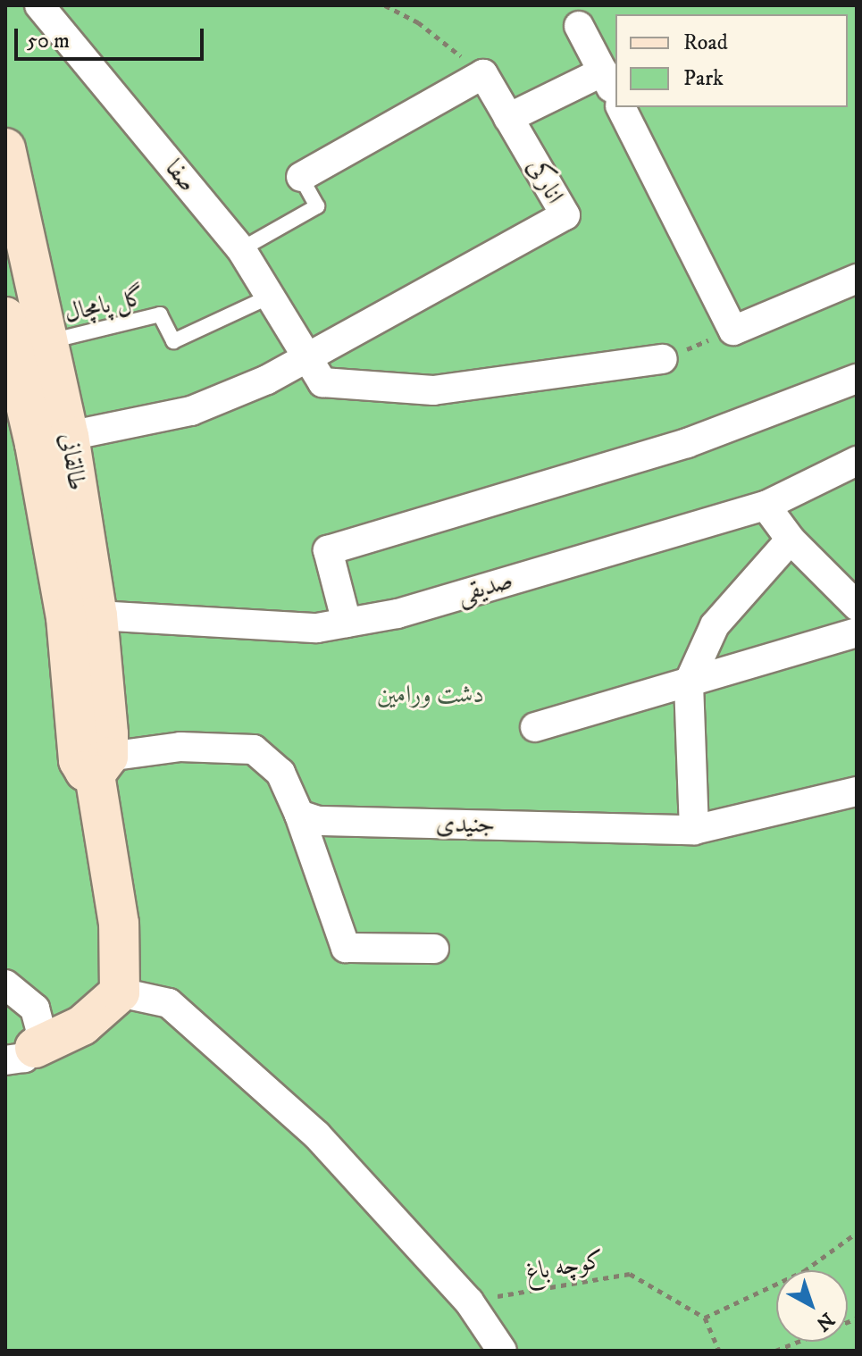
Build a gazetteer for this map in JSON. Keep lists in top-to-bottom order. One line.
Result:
{"streets":{"main road":["طالقانی"],"street":["صفا","انارکی","صدیقی","جنیدی"],"lane":["گل پامچال"],"path":["کوچه باغ"]},"crossings":[["صفا","انارکی"],["صفا","گل پامچال"],["انارکی","طالقانی"],["گل پامچال","طالقانی"],["طالقانی","صدیقی"]],"parks":["دشت ورامین"],"legend":["Road","Park"],"scale_bar":"50 m","north":"bottom right"}
